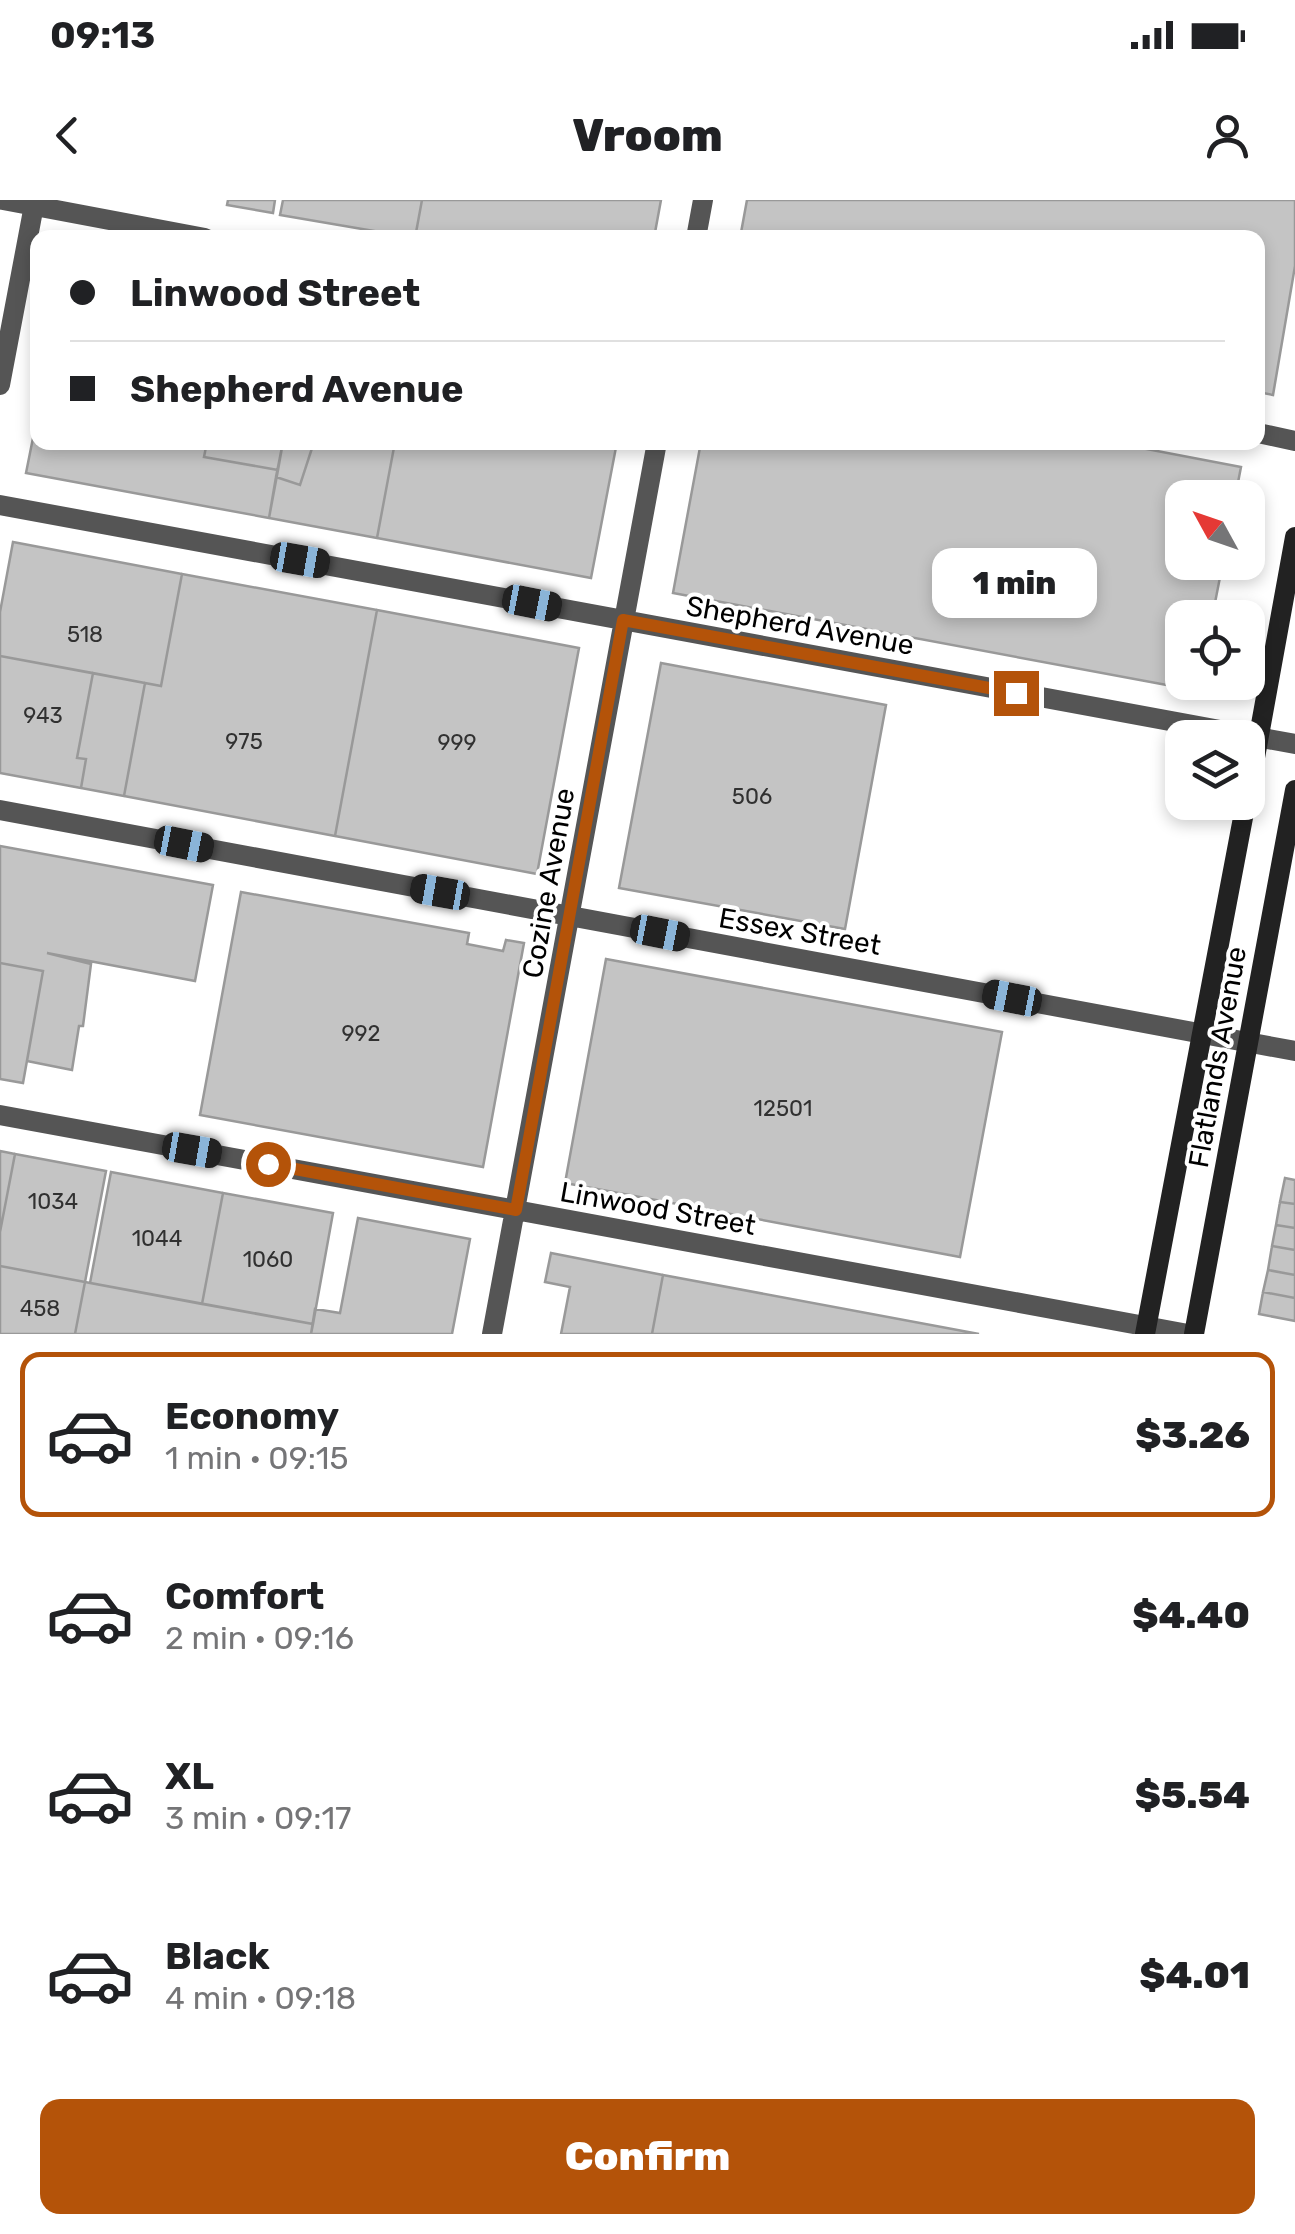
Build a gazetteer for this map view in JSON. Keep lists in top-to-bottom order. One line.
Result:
{"streets":{"main road":["Flatlands Avenue"],"street":["Shepherd Avenue","Cozine Avenue","Essex Street","Linwood Street"]},"crossings":[["Shepherd Avenue","Cozine Avenue"],["Cozine Avenue","Essex Street"],["Cozine Avenue","Linwood Street"],["Essex Street","Flatlands Avenue"],["Flatlands Avenue","Linwood Street"]],"house_numbers":["518","943","975","999","506","992","12501","1034","1044","1060","458"],"north":"top left","page":{"status":"09:13","header":"Vroom","banner":["Linwood Street","Shepherd Avenue"],"bubble":"1 min","list":[{"name":"Economy","note":"1 min · 09:15","value":"$3.26"},{"name":"Comfort","note":"2 min · 09:16","value":"$4.40"},{"name":"XL","note":"3 min · 09:17","value":"$5.54"},{"name":"Black","note":"4 min · 09:18","value":"$4.01"}],"buttons":"Confirm"}}
